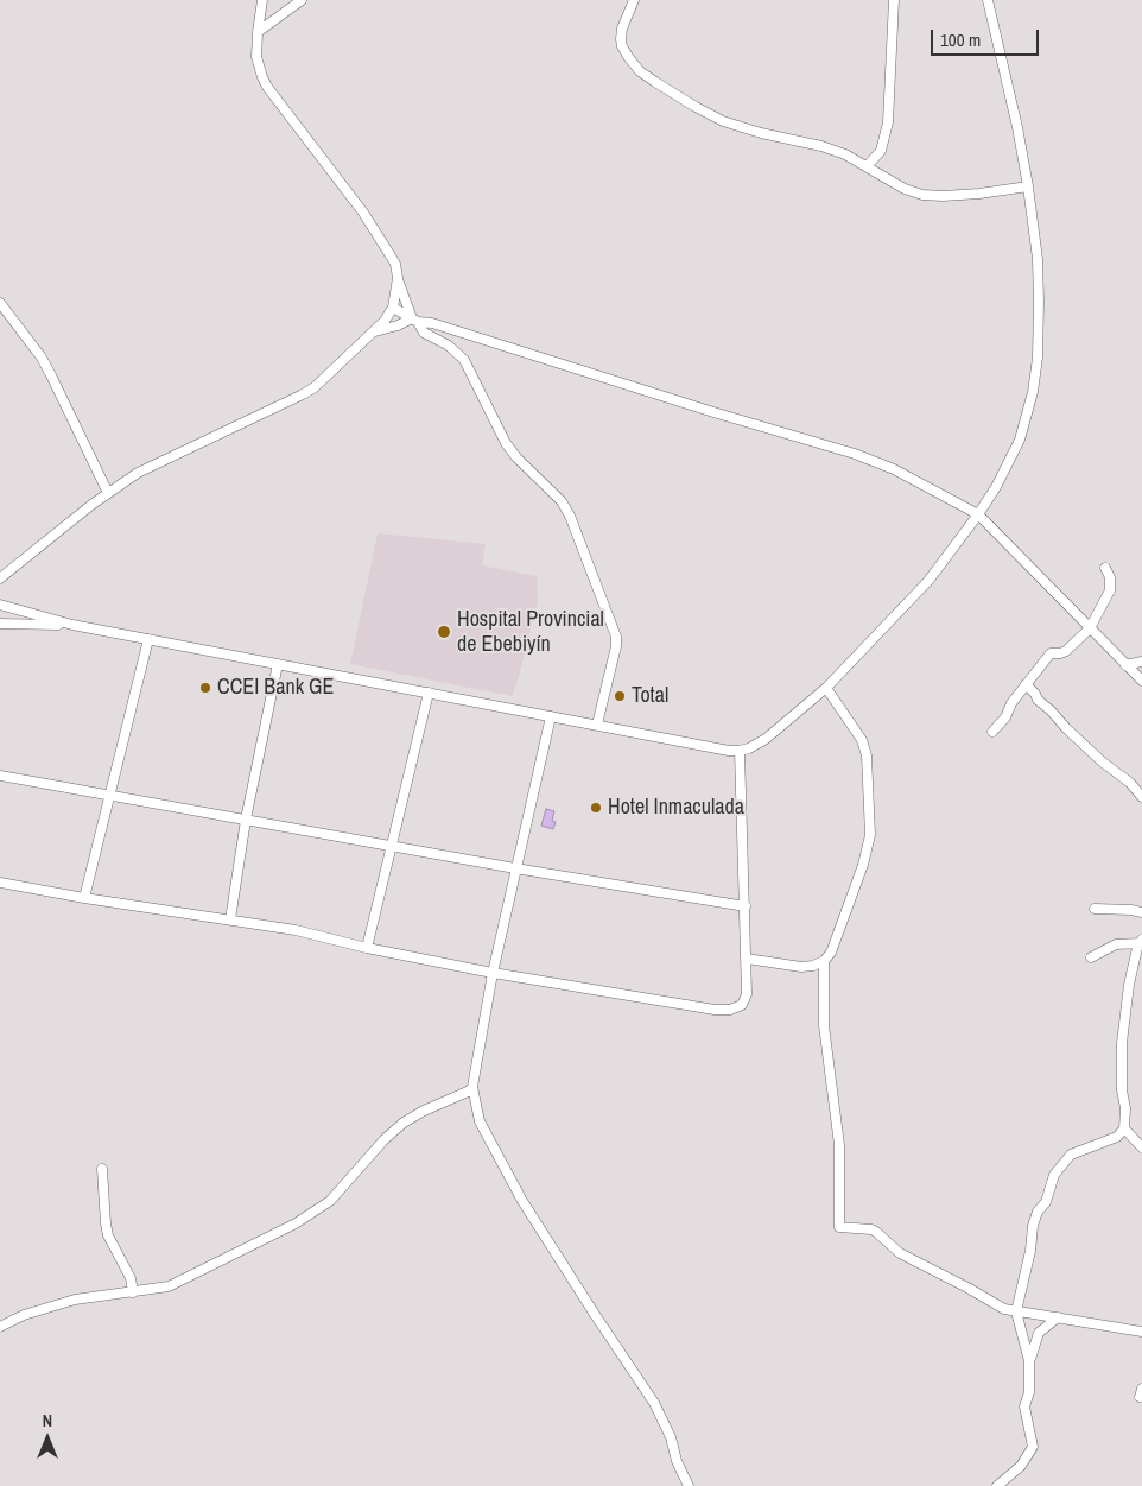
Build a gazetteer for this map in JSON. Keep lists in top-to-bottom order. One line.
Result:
{"places":["Hospital Provincial de Ebebiyín","CCEI Bank GE","Total","Hotel Inmaculada"],"scale_bar":"100 m","north":"top"}
